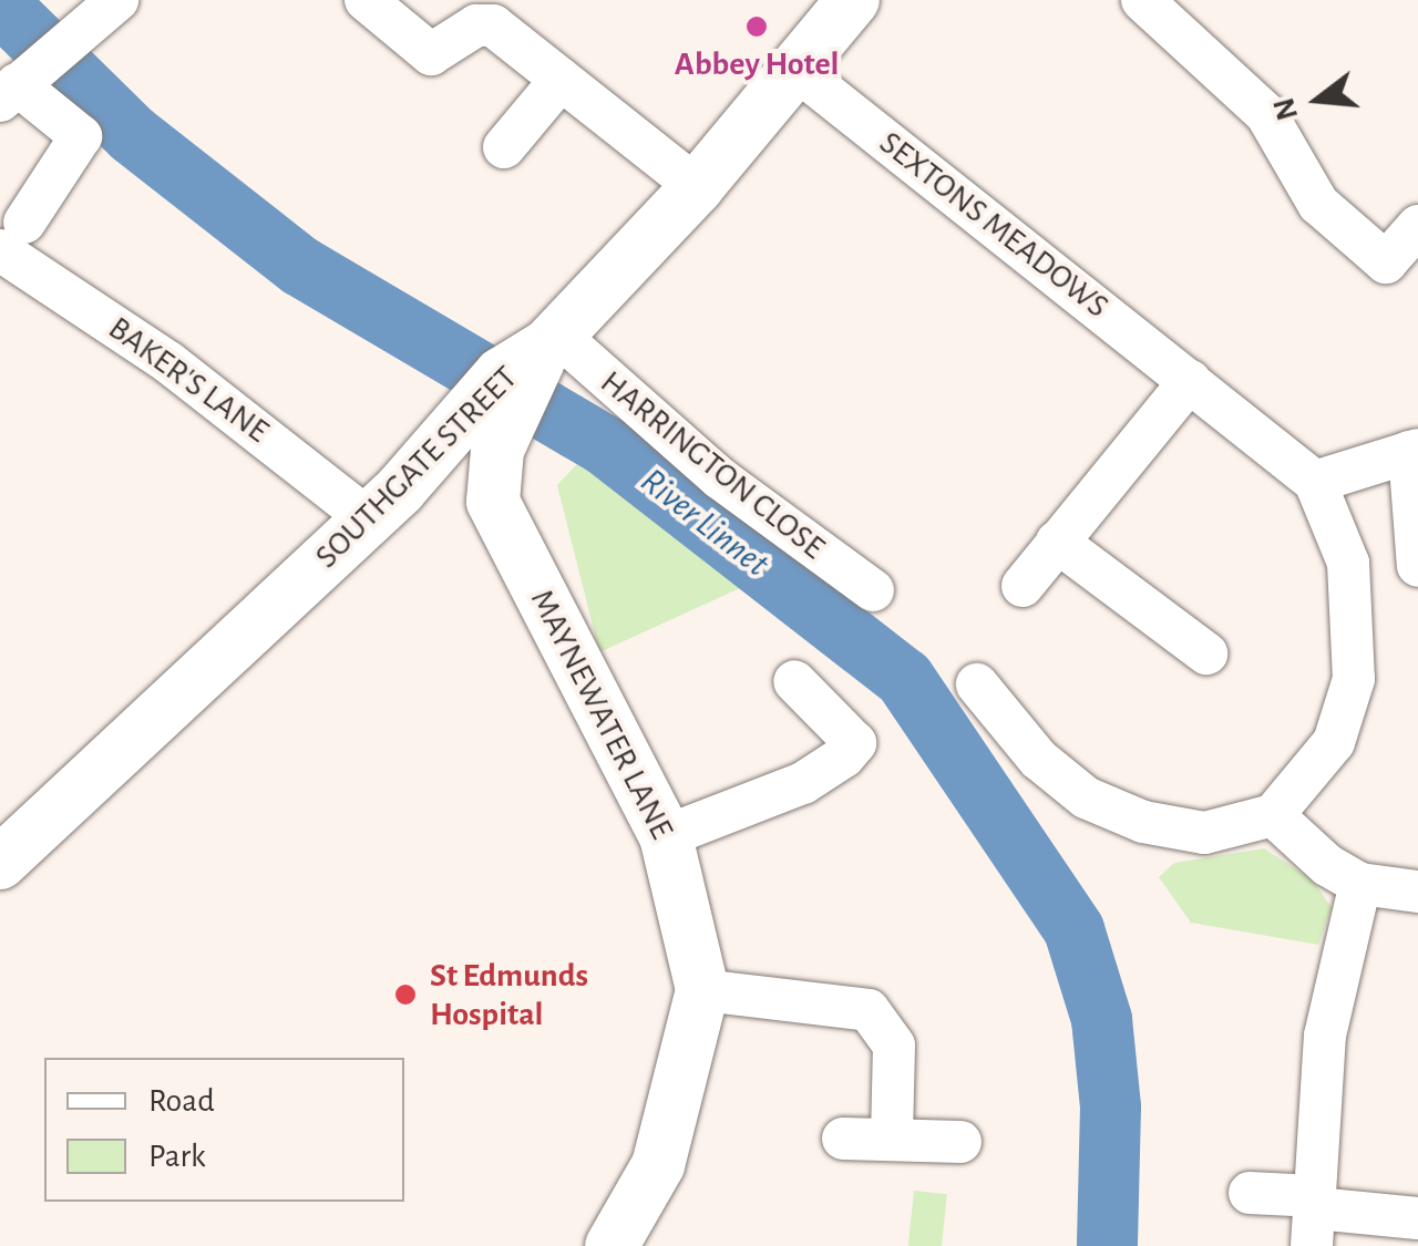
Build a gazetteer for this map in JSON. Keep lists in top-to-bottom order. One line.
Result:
{"streets":{"street":["SEXTONS MEADOWS","BAKER'S LANE","HARRINGTON CLOSE","SOUTHGATE STREET","MAYNEWATER LANE"]},"crossings":[["SEXTONS MEADOWS","SOUTHGATE STREET"],["BAKER'S LANE","SOUTHGATE STREET"],["HARRINGTON CLOSE","SOUTHGATE STREET"]],"water":["River Linnet"],"places":["Abbey Hotel","St Edmunds Hospital"],"legend":["Road","Park"],"north":"left"}
